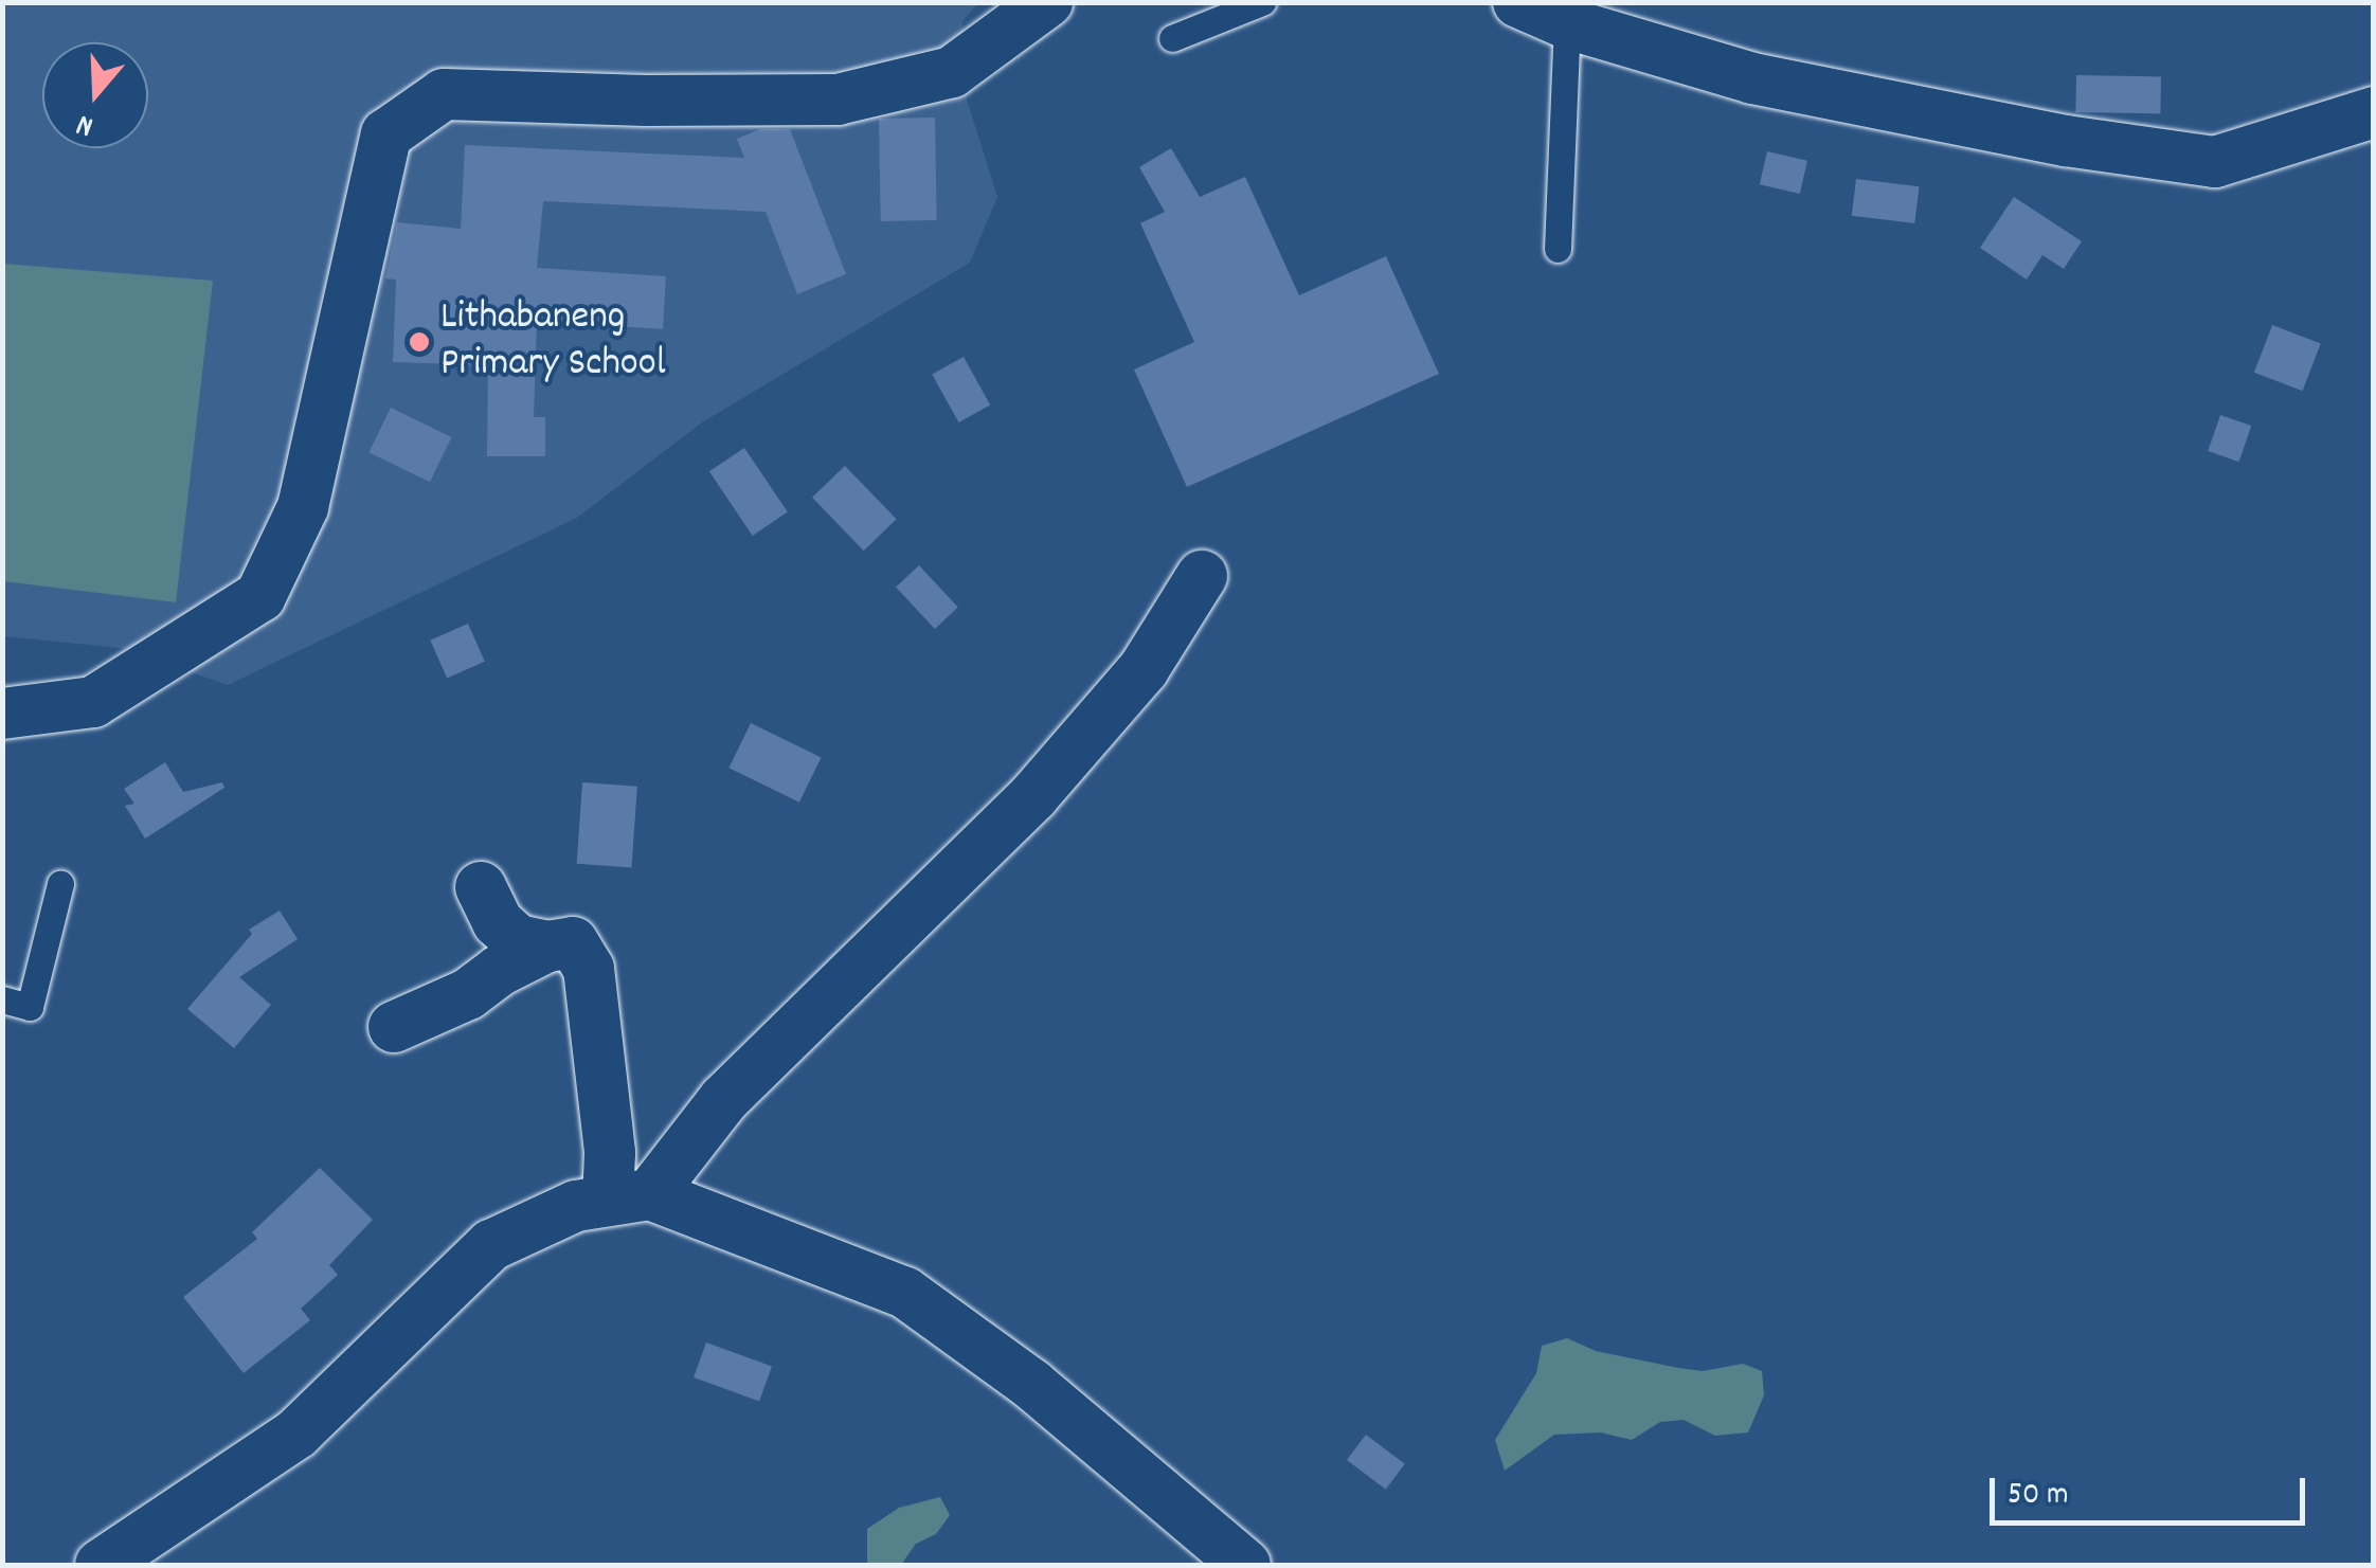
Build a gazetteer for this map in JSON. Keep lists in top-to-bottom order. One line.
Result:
{"places":["Lithabaneng Primary School"],"scale_bar":"50 m","north":"bottom"}
